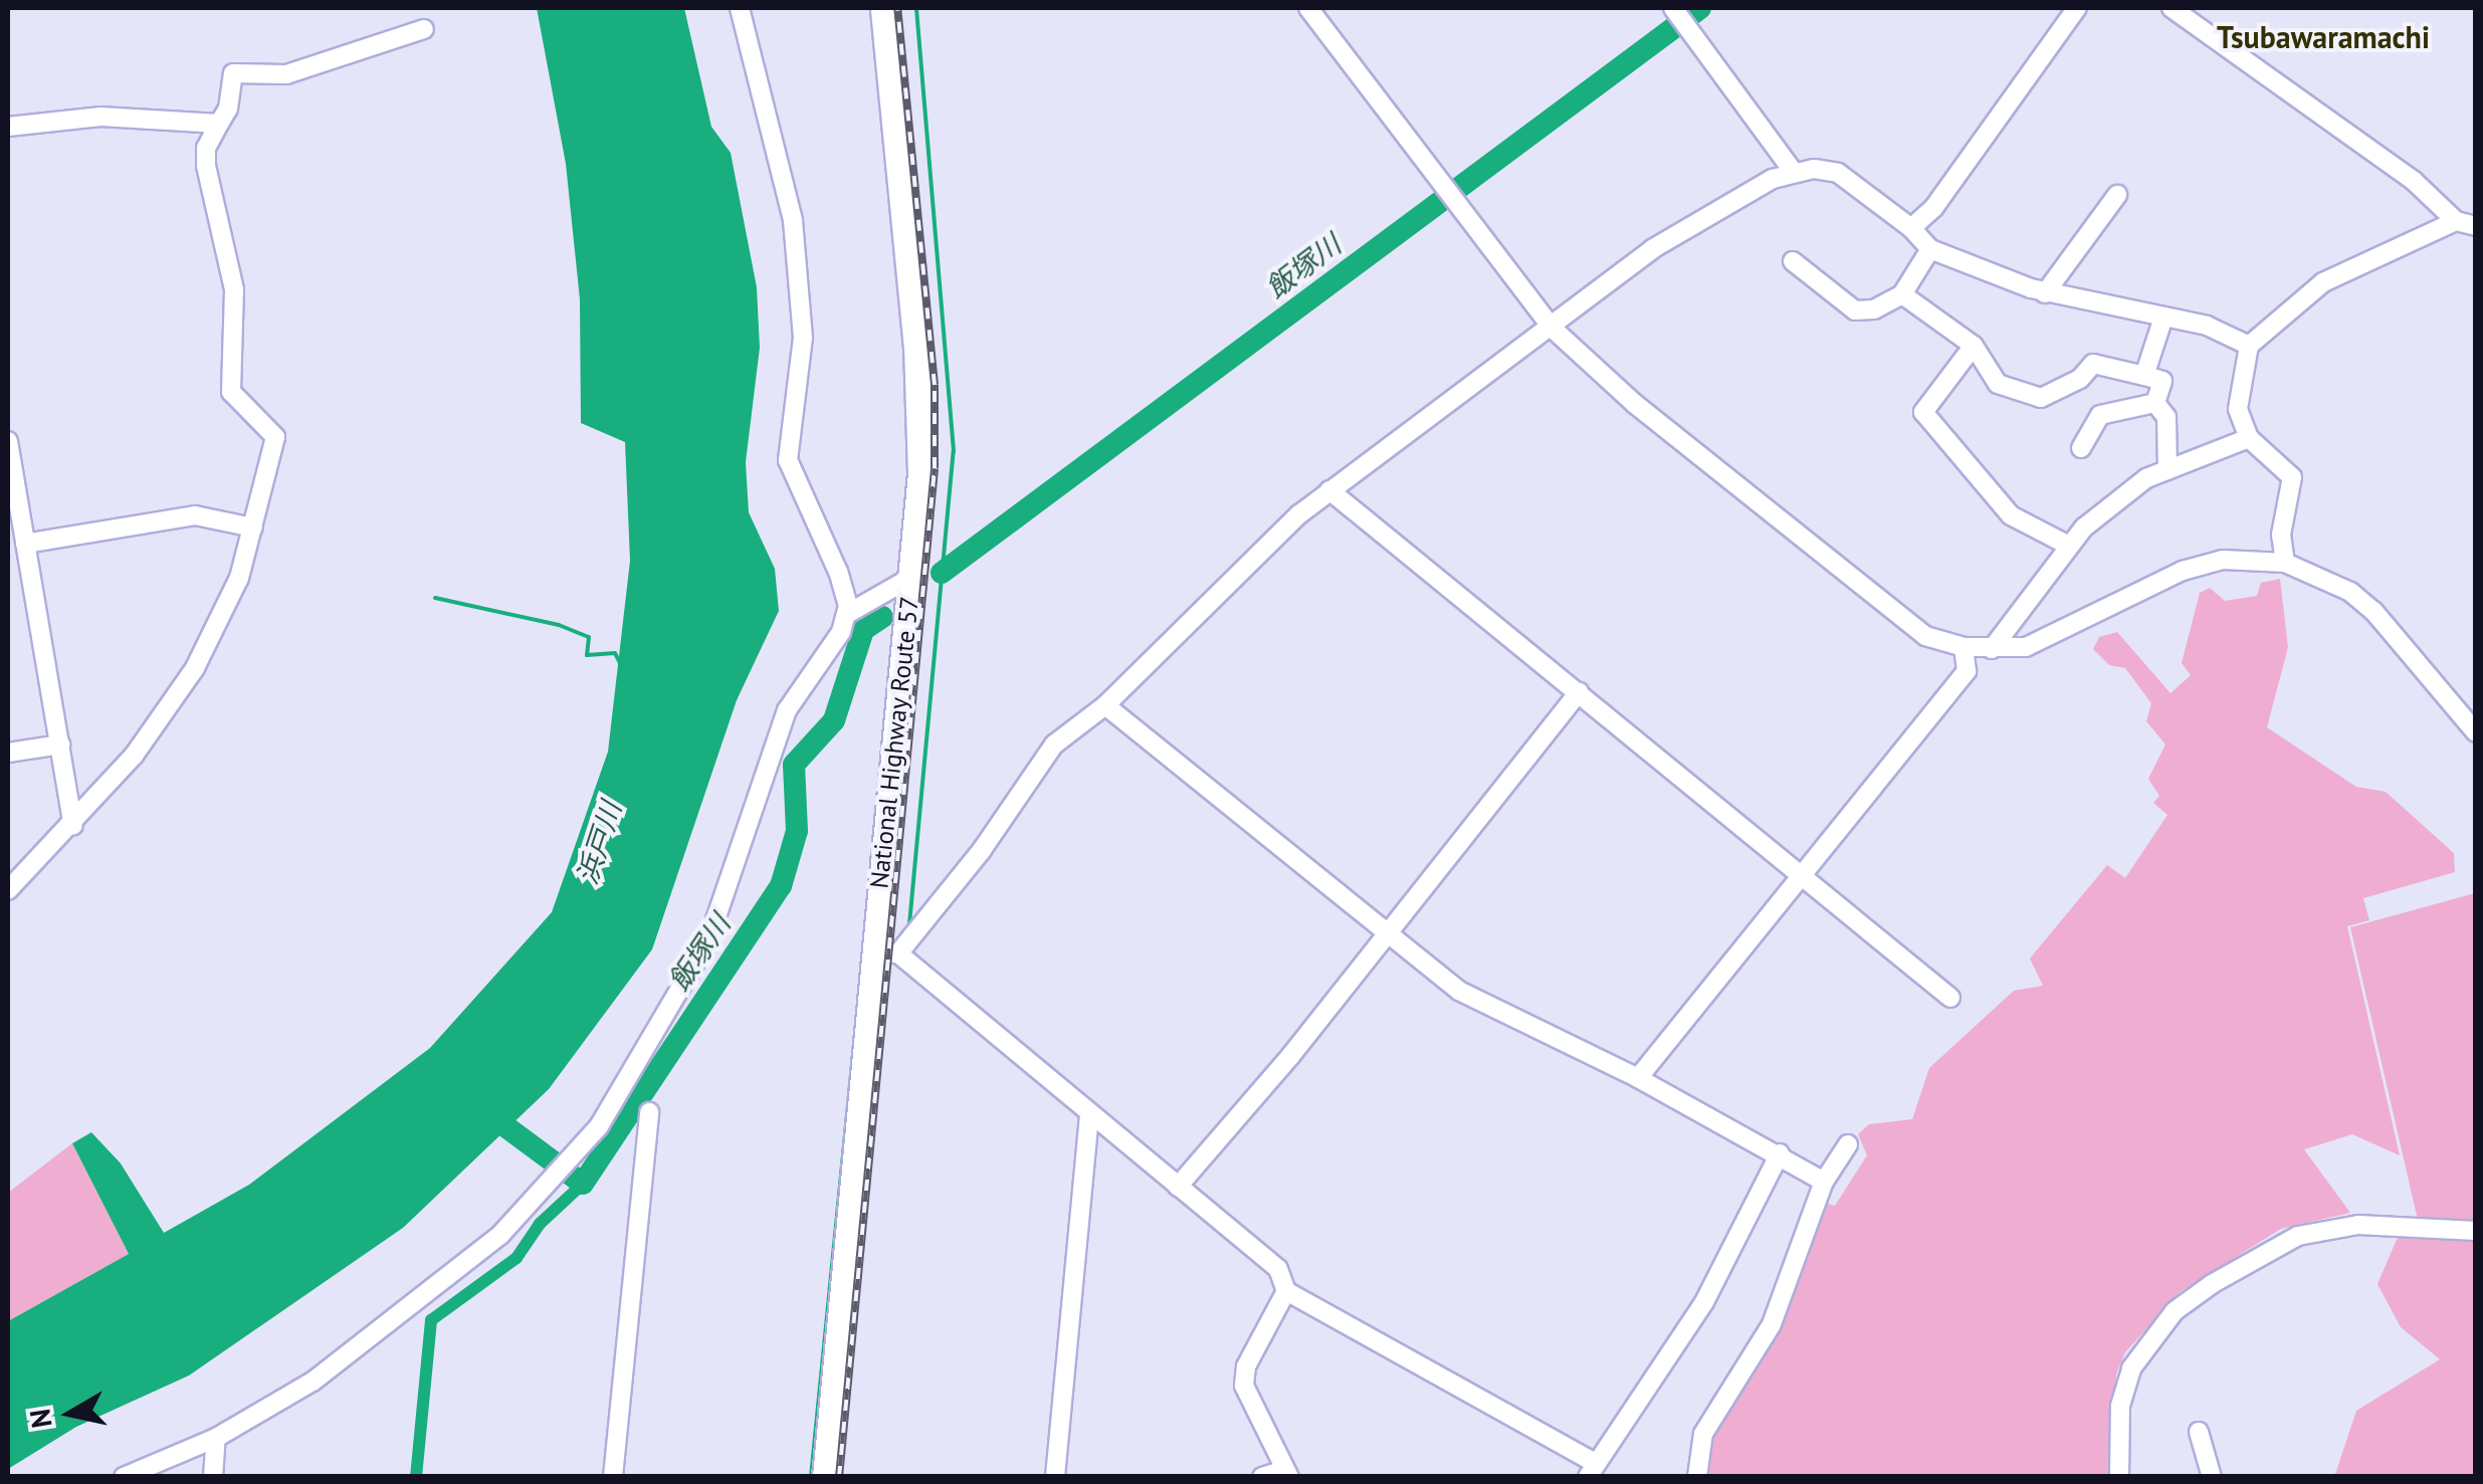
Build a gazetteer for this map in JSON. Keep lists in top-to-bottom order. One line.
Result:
{"streets":{"highway":["National Highway Route 57"]},"districts":["Tsubawaramachi"],"water":["飯塚川","浜戸川"],"north":"left"}
